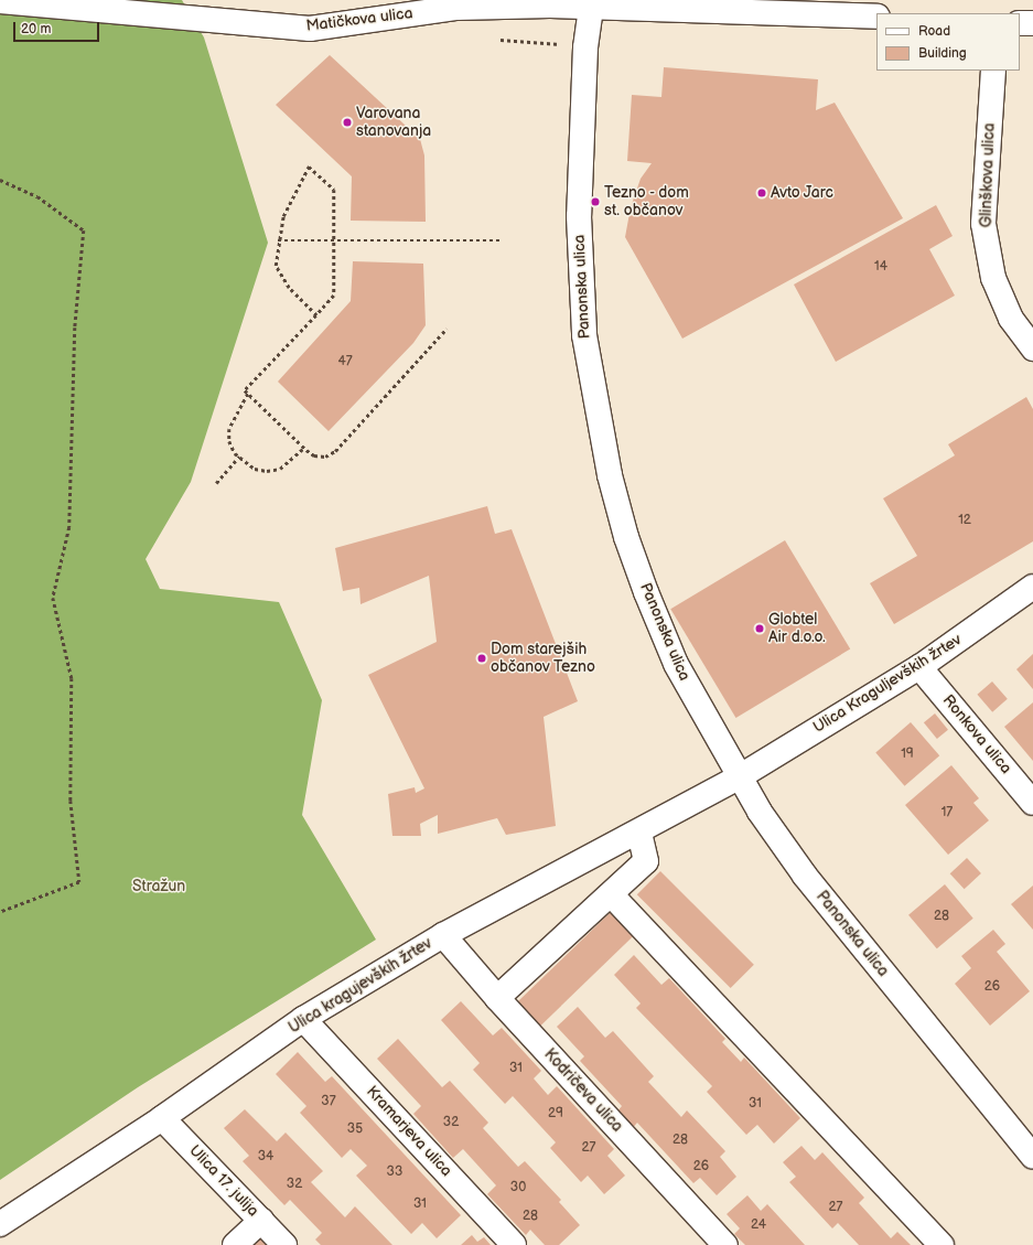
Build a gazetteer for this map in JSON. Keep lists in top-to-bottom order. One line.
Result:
{"streets":{"street":["Matičkova ulica","Glinškova ulica","Panonska ulica","Ulica Kraguljevških žrtev","Ronkova ulica","Ulica kragujevških žrtev","Kodričeva ulica","Kramarjeva ulica","Ulica 17. julija"]},"crossings":[["Matičkova ulica","Panonska ulica"],["Panonska ulica","Ulica Kraguljevških žrtev"],["Panonska ulica","Ulica kragujevških žrtev"],["Ulica Kraguljevških žrtev","Ronkova ulica"],["Ulica Kraguljevških žrtev","Ulica kragujevških žrtev"],["Ulica kragujevških žrtev","Kodričeva ulica"],["Ulica kragujevških žrtev","Kramarjeva ulica"],["Ulica kragujevških žrtev","Ulica 17. julija"]],"parks":["Stražun"],"places":["Varovana stanovanja","Avto Jarc","Tezno - dom st. občanov","Globtel Air d.o.o.","Dom starejših občanov Tezno"],"house_numbers":["14","47","12","19","17","28","26","31","37","31","29","32","35","28","27","34","26","33","32","30","31","27","28","24"],"legend":["Road","Building"],"scale_bar":"20 m"}
